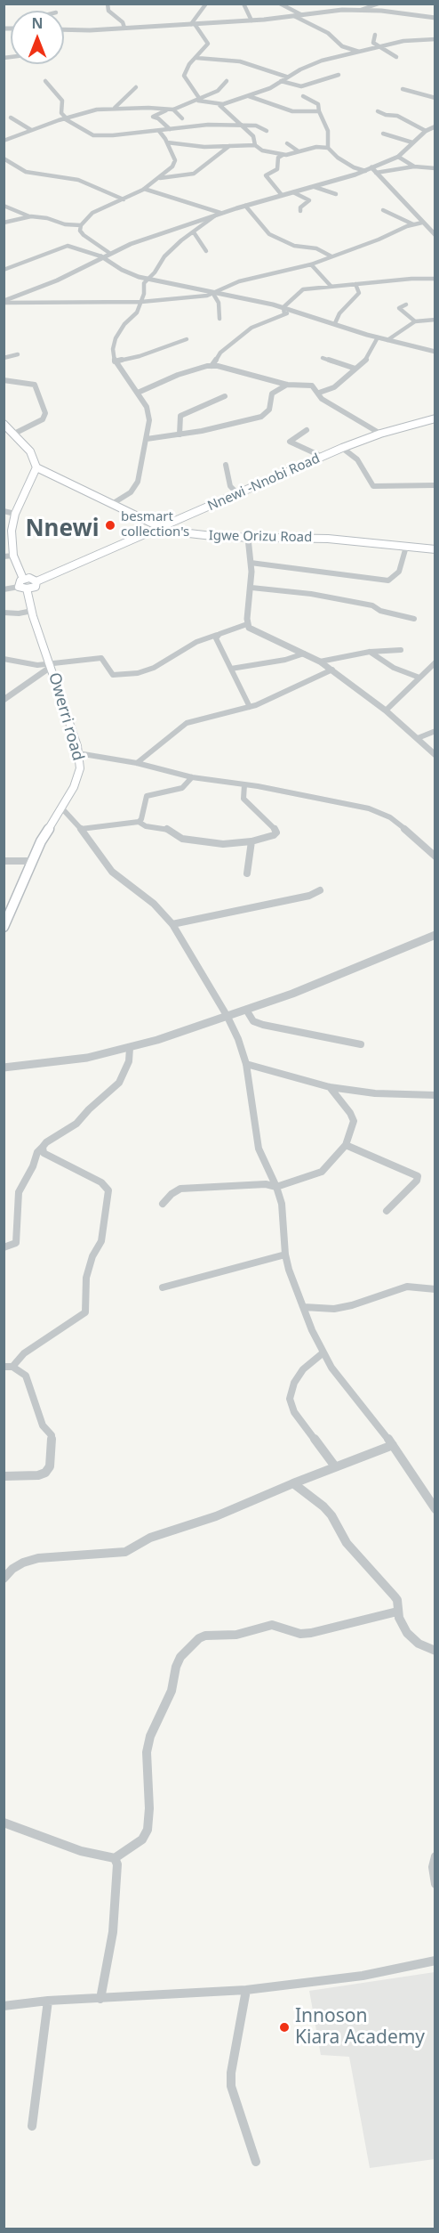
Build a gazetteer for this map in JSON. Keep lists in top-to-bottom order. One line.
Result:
{"streets":{"main road":["Nnewi -Nnobi Road","Igwe Orizu Road","Owerri road"]},"crossings":[["Nnewi -Nnobi Road","Igwe Orizu Road"],["Nnewi -Nnobi Road","Owerri road"]],"districts":["Nnewi"],"places":["besmart collection's","Innoson Kiara Academy"],"north":"top"}
